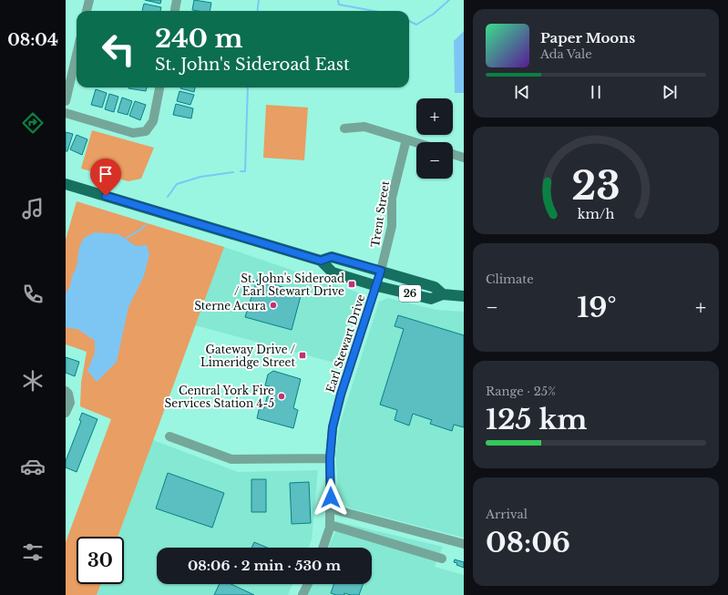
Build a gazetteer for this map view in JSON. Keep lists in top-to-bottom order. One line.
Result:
{"streets":{"main road":["26"],"street":["Trent Street","Earl Stewart Drive"]},"crossings":[["Trent Street","26"],["Trent Street","Earl Stewart Drive"],["26","Earl Stewart Drive"]],"places":{"transit":["St. John's Sideroad / Earl Stewart Drive","Gateway Drive / Limeridge Street"],"other":["Sterne Acura","Central York Fire Services Station 4-5"]},"page":{"tabs":"08:04","turn":["240 m","St. John's Sideroad East"],"song":["Paper Moons","Ada Vale"],"map_buttons":["+","−"],"tile":["Climate",["Range · 25%","125 km"],["Arrival","08:06"]],"heat":["−","19°","+"],"limit":"30","trip":"08:06 · 2 min · 530 m","gauge":["23","km/h"]}}
